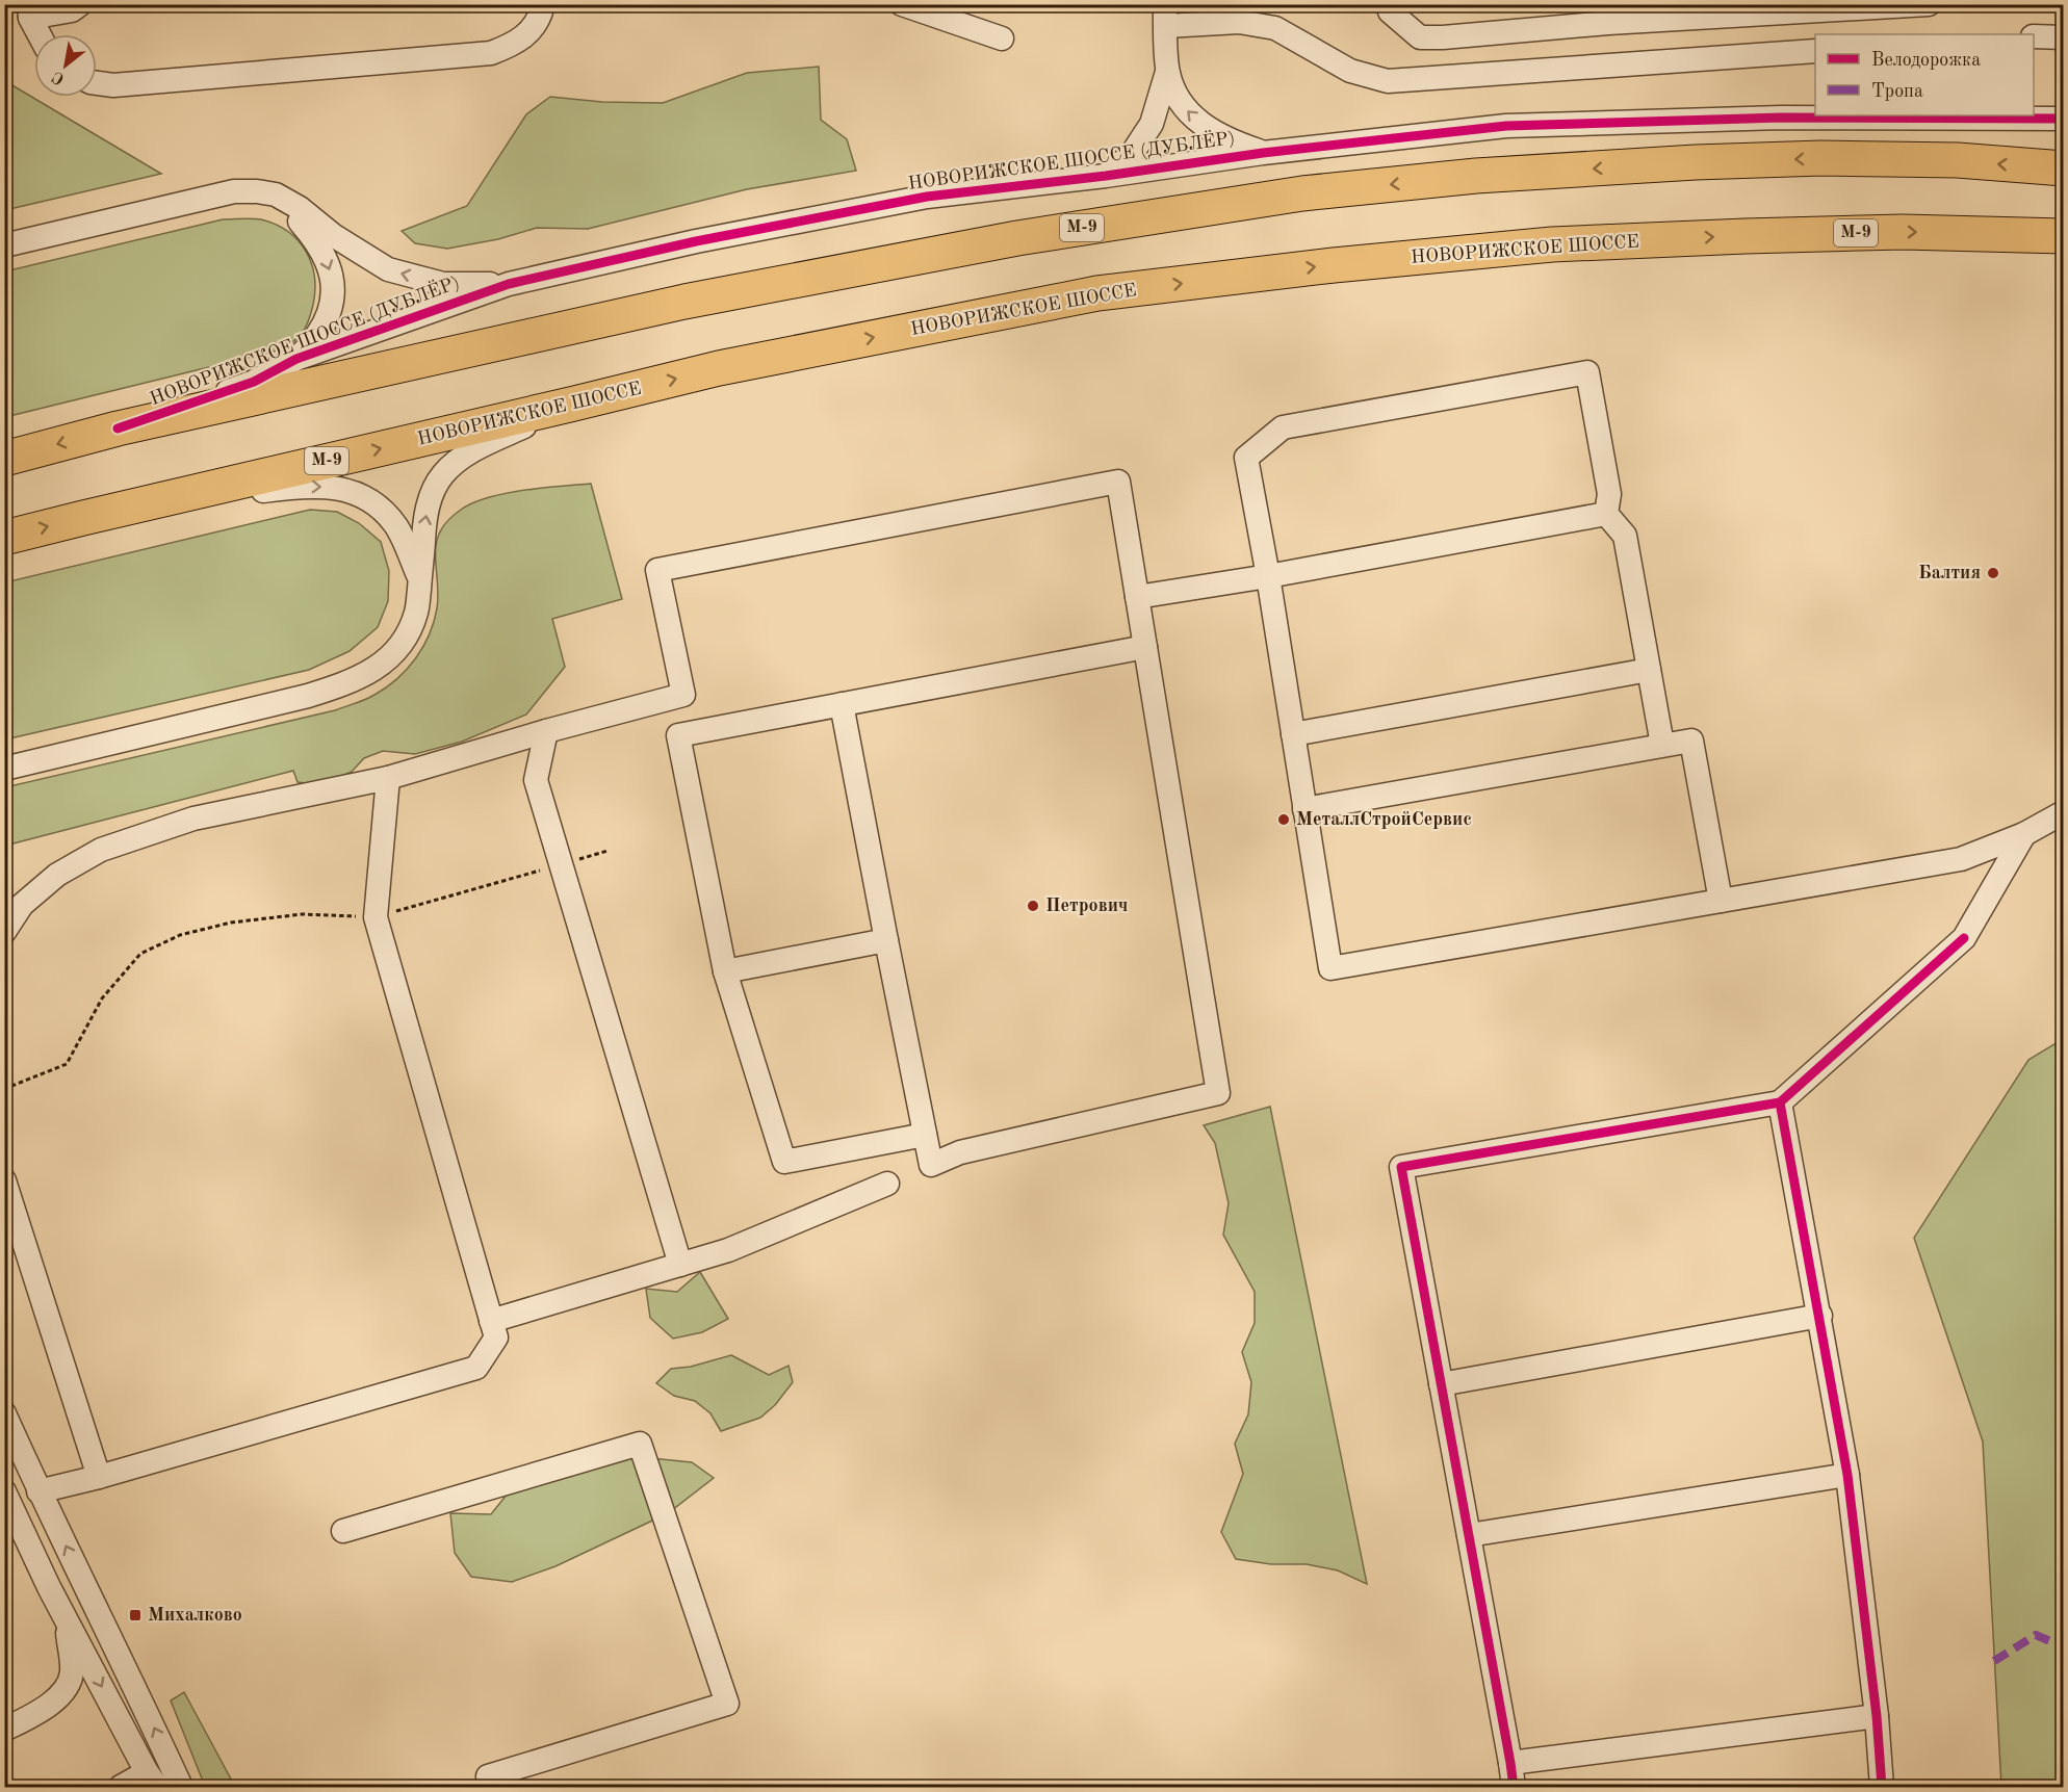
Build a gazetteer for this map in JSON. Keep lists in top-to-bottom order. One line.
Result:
{"streets":{"highway":["М-9","НОВОРИЖСКОЕ ШОССЕ"],"street":["НОВОРИЖСКОЕ ШОССЕ (ДУБЛЁР)"]},"crossings":[["НОВОРИЖСКОЕ ШОССЕ (ДУБЛЁР)","М-9"],["М-9","НОВОРИЖСКОЕ ШОССЕ"]],"places":{"other":["Балтия","МеталлСтройСервис","Петрович"],"transit":["Михалково"]},"legend":["Велодорожка","Тропа"],"north":"bottom left"}
